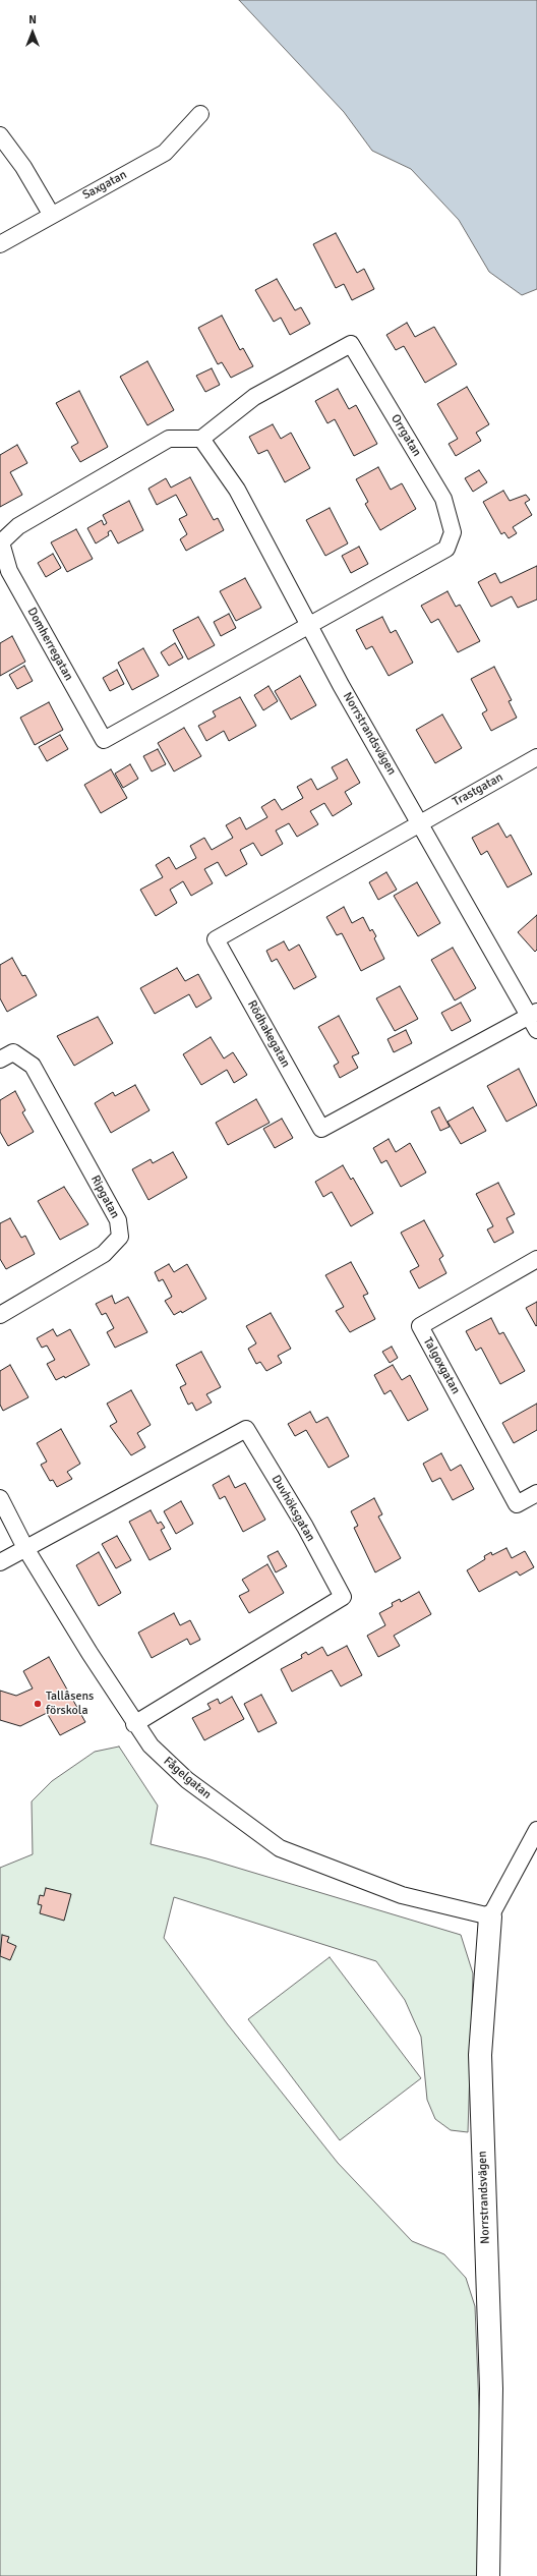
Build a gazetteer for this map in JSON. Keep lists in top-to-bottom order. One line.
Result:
{"streets":{"street":["Saxgatan","Orrgatan","Domherregatan","Norrstrandsvägen","Trastgatan","Rödhakegatan","Ripgatan","Talgoxgatan","Duvhöksgatan","Fågelgatan"]},"crossings":[["Orrgatan","Domherregatan"],["Orrgatan","Norrstrandsvägen"],["Domherregatan","Norrstrandsvägen"],["Norrstrandsvägen","Trastgatan"],["Norrstrandsvägen","Rödhakegatan"],["Norrstrandsvägen","Fågelgatan"],["Trastgatan","Rödhakegatan"],["Duvhöksgatan","Fågelgatan"]],"places":["Tallåsens förskola"],"north":"top"}
